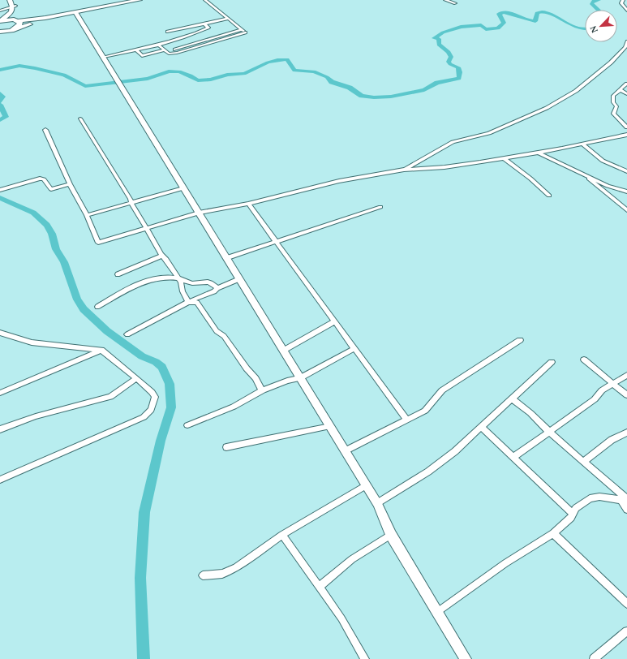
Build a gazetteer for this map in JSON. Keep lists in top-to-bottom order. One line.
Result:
{"north":"bottom left"}
